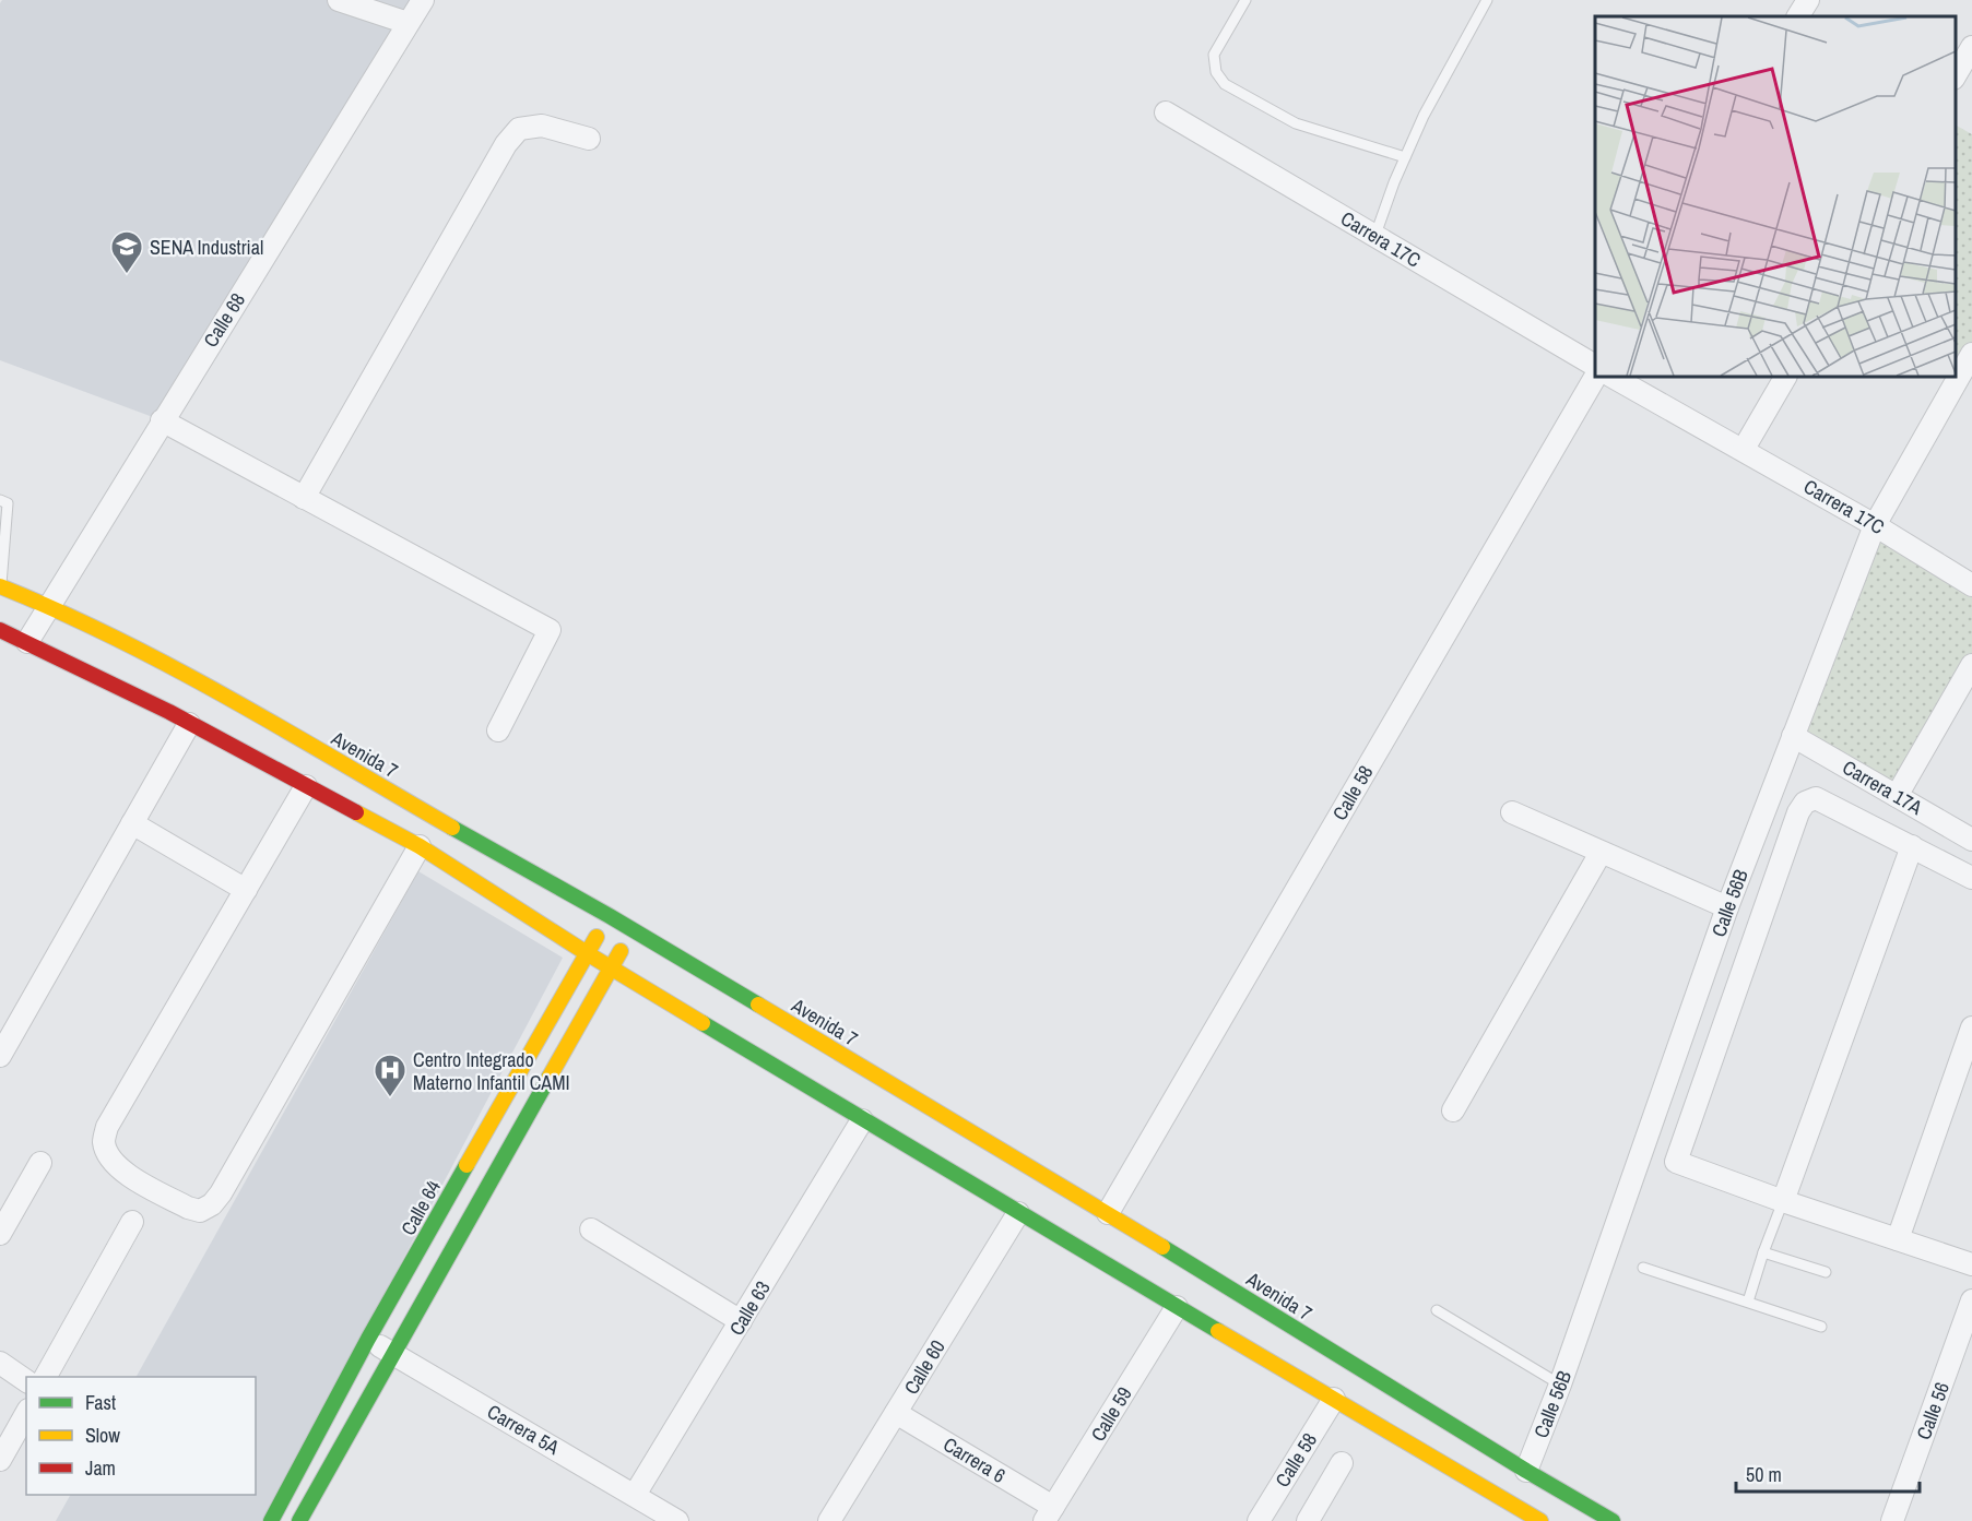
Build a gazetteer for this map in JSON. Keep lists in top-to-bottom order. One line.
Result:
{"streets":{"main road":["Avenida 7","Calle 64"],"street":["Carrera 17C","Calle 68","Carrera 17A","Calle 58","Calle 56B","Calle 63","Calle 60","Calle 56","Calle 59","Carrera 5A","Carrera 6"]},"crossings":[["Carrera 17C","Calle 56B"],["Calle 68","Avenida 7"],["Avenida 7","Calle 58"],["Avenida 7","Calle 56B"],["Avenida 7","Calle 64"],["Carrera 17A","Calle 56B"],["Calle 64","Carrera 5A"],["Calle 63","Carrera 5A"],["Calle 60","Carrera 6"],["Calle 59","Carrera 6"]],"places":{"school or university":["SENA Industrial"],"hospital":["Centro Integrado Materno Infantil CAMI"]},"legend":["Fast","Slow","Jam"],"scale_bar":"50 m"}
